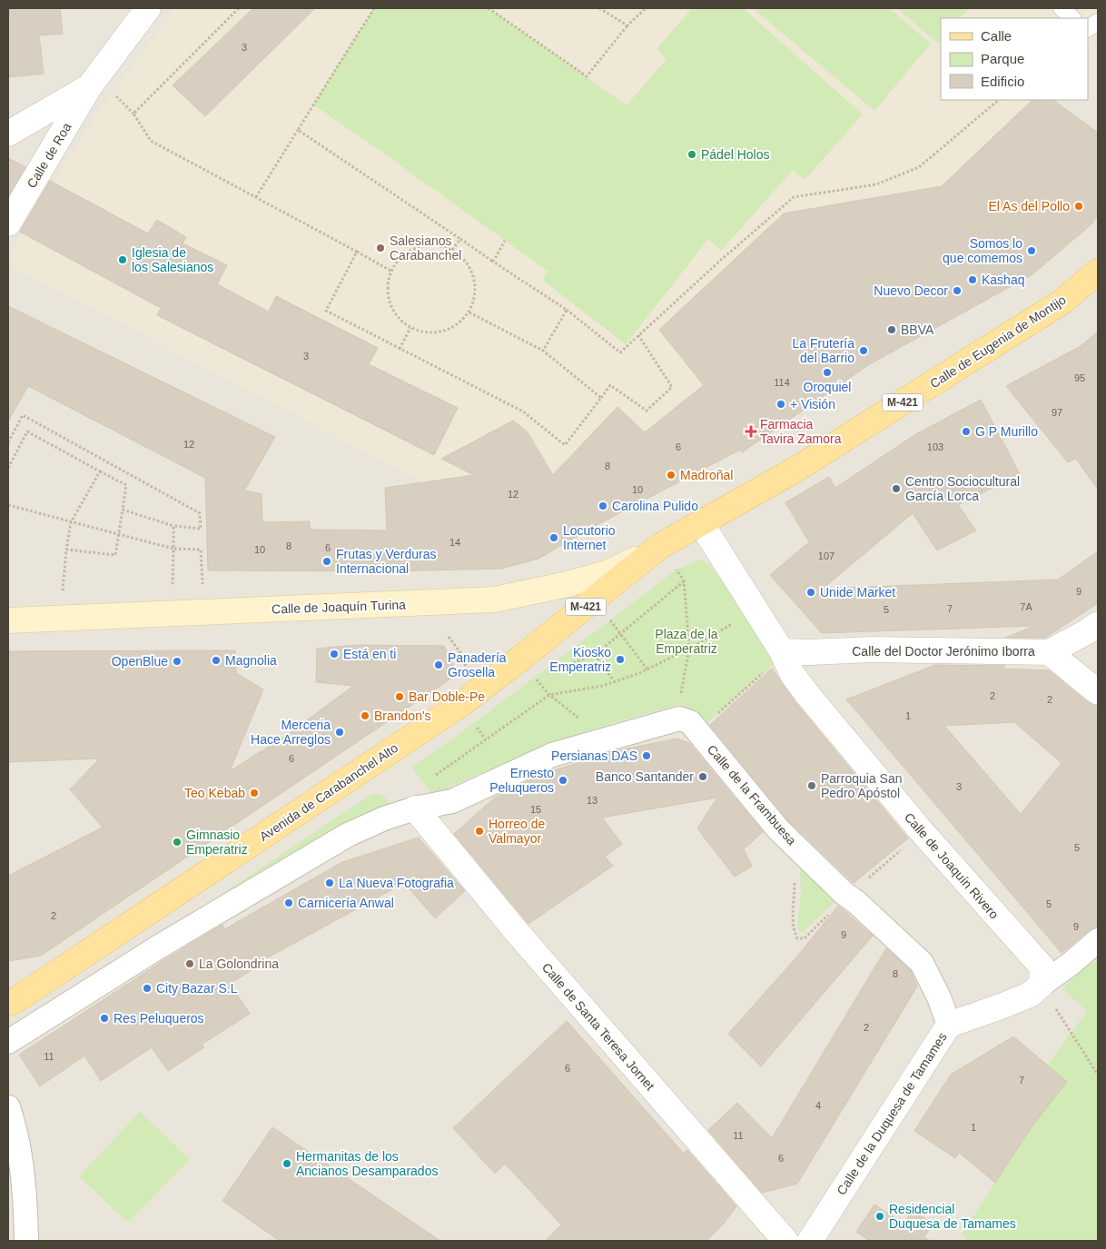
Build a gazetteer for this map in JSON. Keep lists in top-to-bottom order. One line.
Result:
{"streets":{"main road":["Calle de Eugenia de Montijo","M-421","Calle de Joaquín Turina","Avenida de Carabanchel Alto"],"street":["Calle de Roa","Calle del Doctor Jerónimo Iborra","Calle de la Frambuesa","Calle de Joaquín Rivero","Calle de Santa Teresa Jornet","Calle de la Duquesa de Tamames"]},"crossings":[["Calle de Eugenia de Montijo","Calle de Joaquín Turina"],["Calle de Eugenia de Montijo","Avenida de Carabanchel Alto"],["Calle de Eugenia de Montijo","Calle de Joaquín Rivero"],["Calle de Joaquín Turina","Avenida de Carabanchel Alto"],["Calle del Doctor Jerónimo Iborra","Calle de Joaquín Rivero"],["Calle de la Frambuesa","Calle de Santa Teresa Jornet"],["Calle de la Frambuesa","Calle de la Duquesa de Tamames"],["Calle de Joaquín Rivero","Calle de la Duquesa de Tamames"]],"parks":["Plaza de la Emperatriz"],"places":{"other":["Pádel Holos","El As del Pollo","Salesianos Carabanchel","Somos lo que comemos","Iglesia de los Salesianos","Kashaq","Nuevo Decor","BBVA","La Frutería del Barrio","Oroquiel","+ Visión","G P Murillo","Madroñal","Centro Sociocultural García Lorca","Carolina Pulido","Locutorio Internet","Frutas y Verduras Internacional","Unide Market","Está en ti","Kiosko Emperatriz","Magnolia","OpenBlue","Panadería Grosella","Bar Doble-Pe","Brandon's","Merceria Hace Arreglos","Persianas DAS","Banco Santander","Ernesto Peluqueros","Parroquia San Pedro Apóstol","Teo Kebab","Horreo de Valmayor","Gimnasio Emperatriz","La Nueva Fotografia","Carnicería Anwal","La Golondrina","City Bazar S.L","Res Peluqueros","Hermanitas de los Ancianos Desamparados","Residencial Duquesa de Tamames"],"health":["Farmacia Tavira Zamora"]},"house_numbers":["3","3","95","114","97","12","6","103","8","10","12","14","8","6","10","107","9","7A","7","5","2","2","1","6","3","13","15","5","5","2","9","9","8","2","11","6","7","4","1","11","6"],"legend":["Calle","Parque","Edificio"]}
